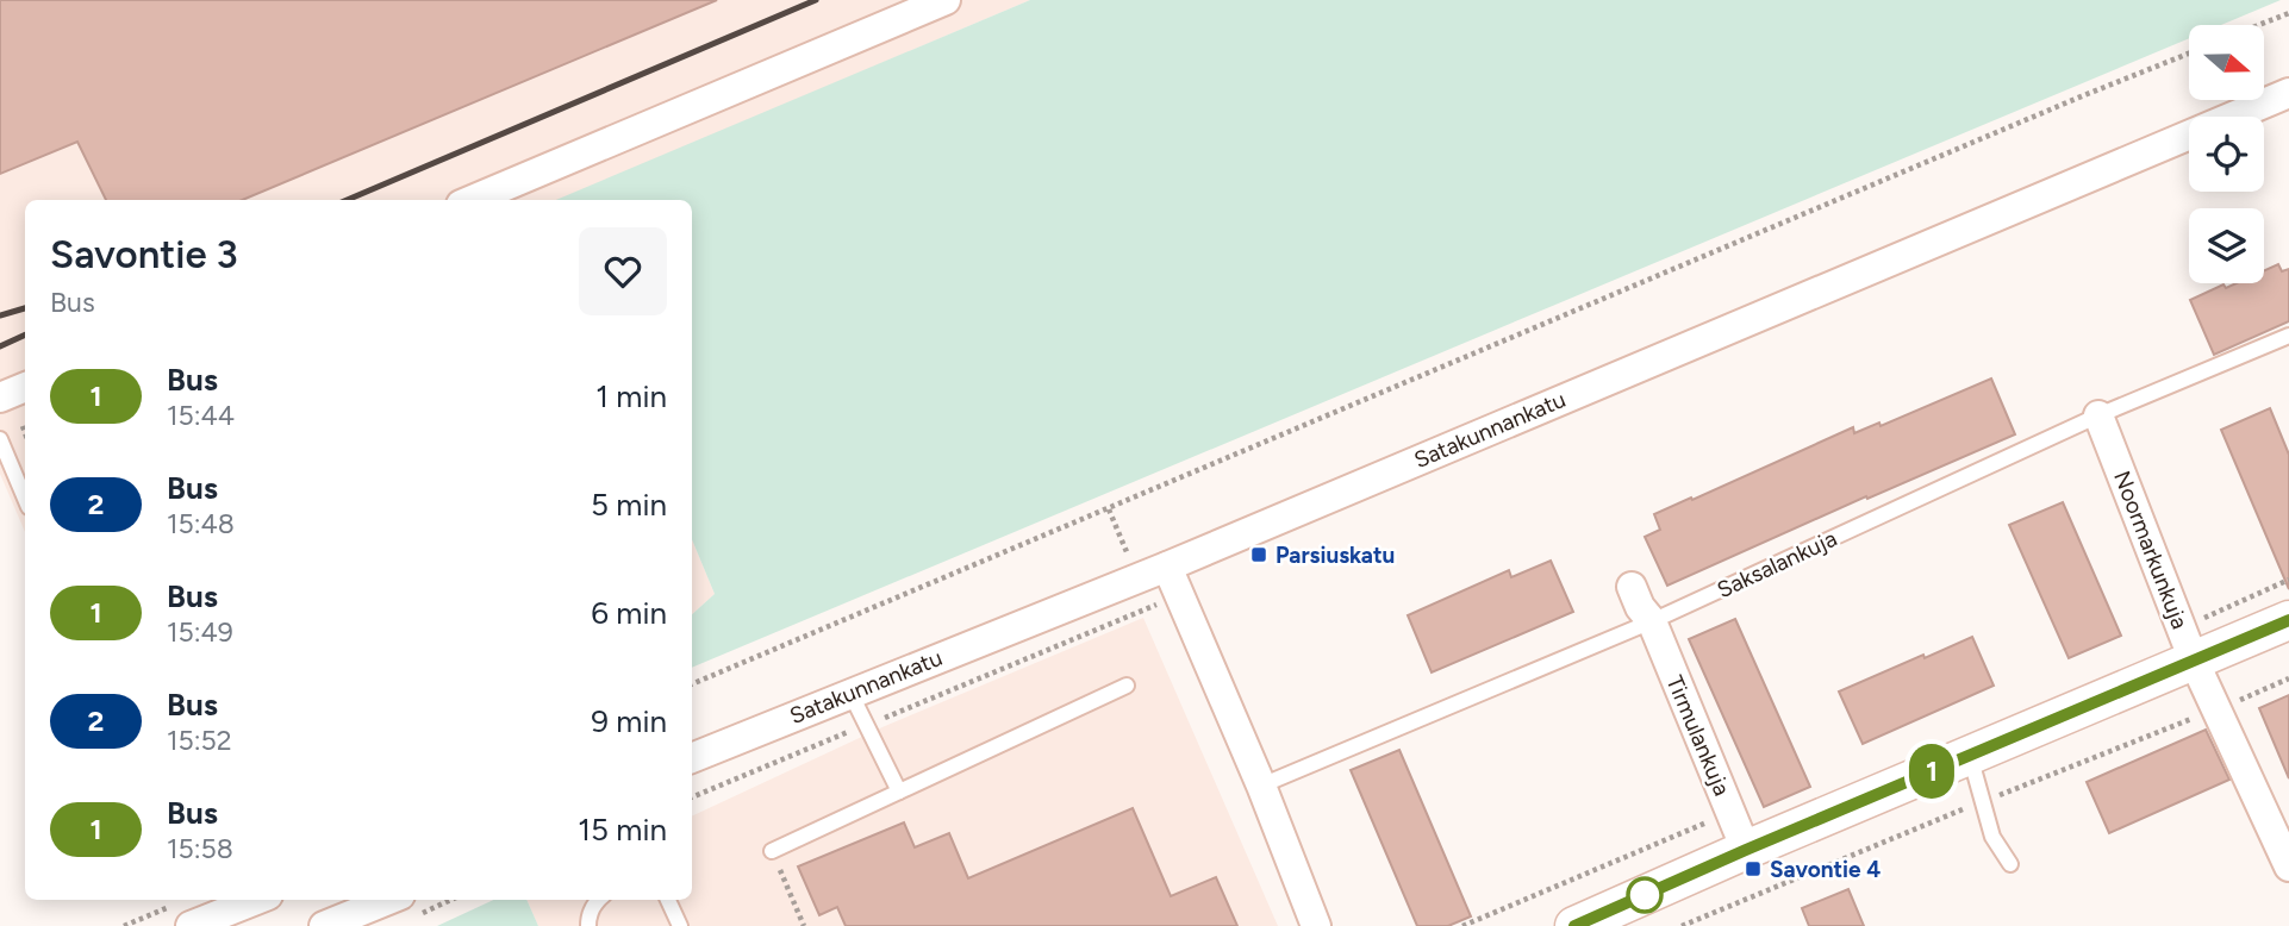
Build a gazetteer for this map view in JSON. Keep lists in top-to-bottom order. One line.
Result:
{"streets":{"street":["Satakunnankatu","Noormarkunkuja","Tirmulankuja"],"lane":["Saksalankuja"]},"crossings":[["Noormarkunkuja","Saksalankuja"],["Saksalankuja","Tirmulankuja"]],"places":{"transit":["Parsiuskatu","Savontie 4"]},"lines":["bus line 1"],"north":"right","page":{"on_map":"1","heading":["Savontie 3","Bus"],"list":[{"mark":"1","name":"Bus","note":"15:44","value":"1 min"},{"mark":"2","name":"Bus","note":"15:48","value":"5 min"},{"mark":"1","name":"Bus","note":"15:49","value":"6 min"},{"mark":"2","name":"Bus","note":"15:52","value":"9 min"},{"mark":"1","name":"Bus","note":"15:58","value":"15 min"}]}}
